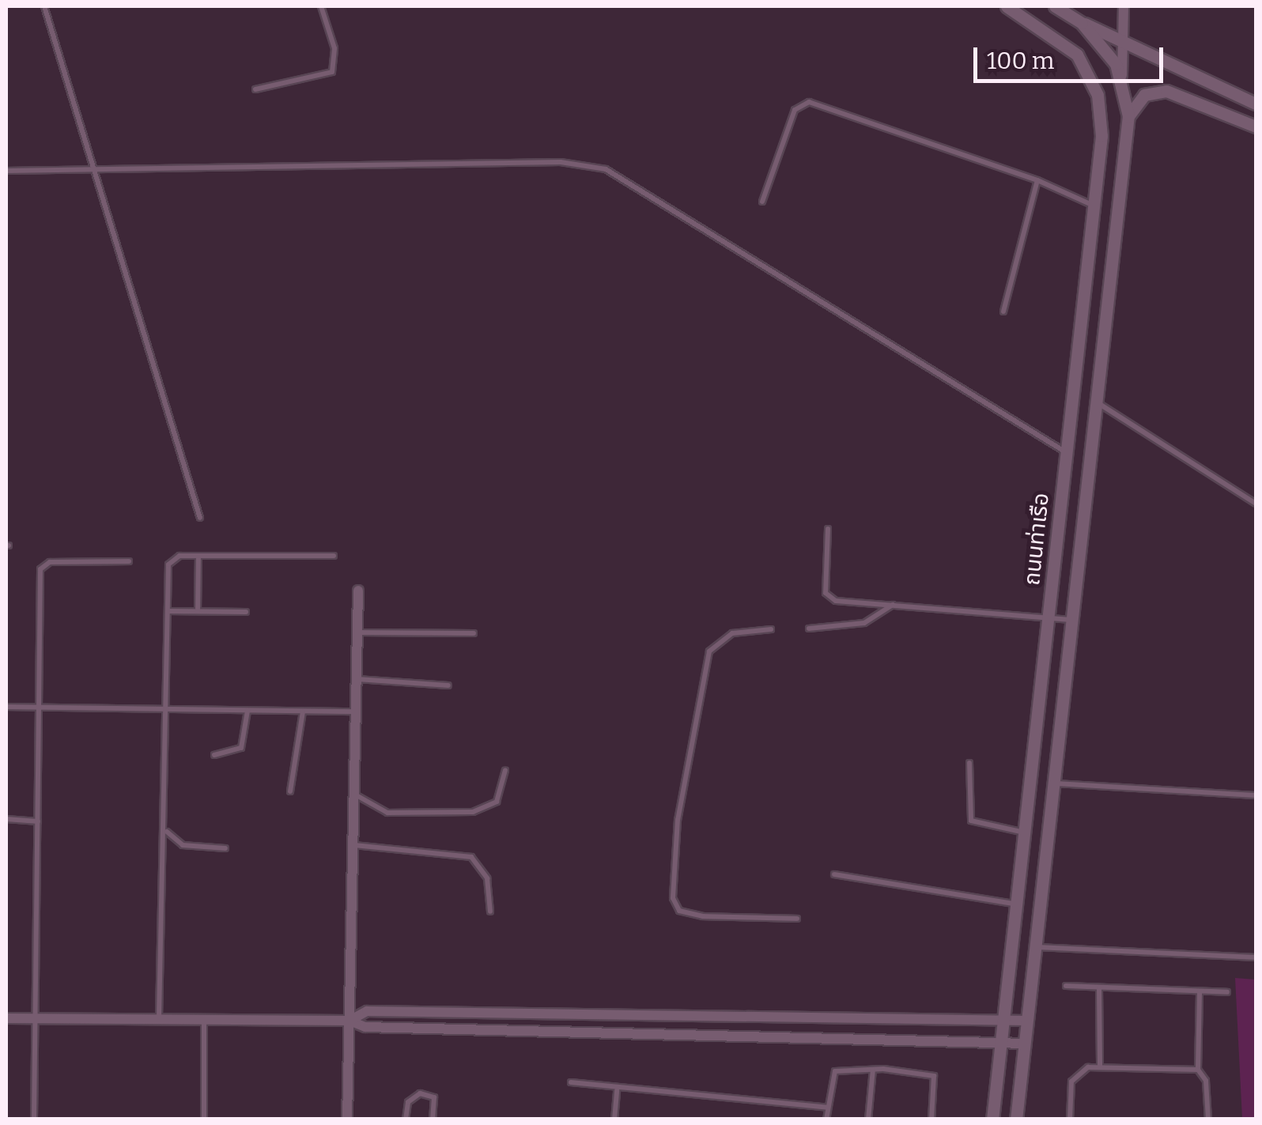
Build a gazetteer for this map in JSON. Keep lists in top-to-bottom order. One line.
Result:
{"streets":{"street":["ถนนท่าเรือ"]},"scale_bar":"100 m"}
